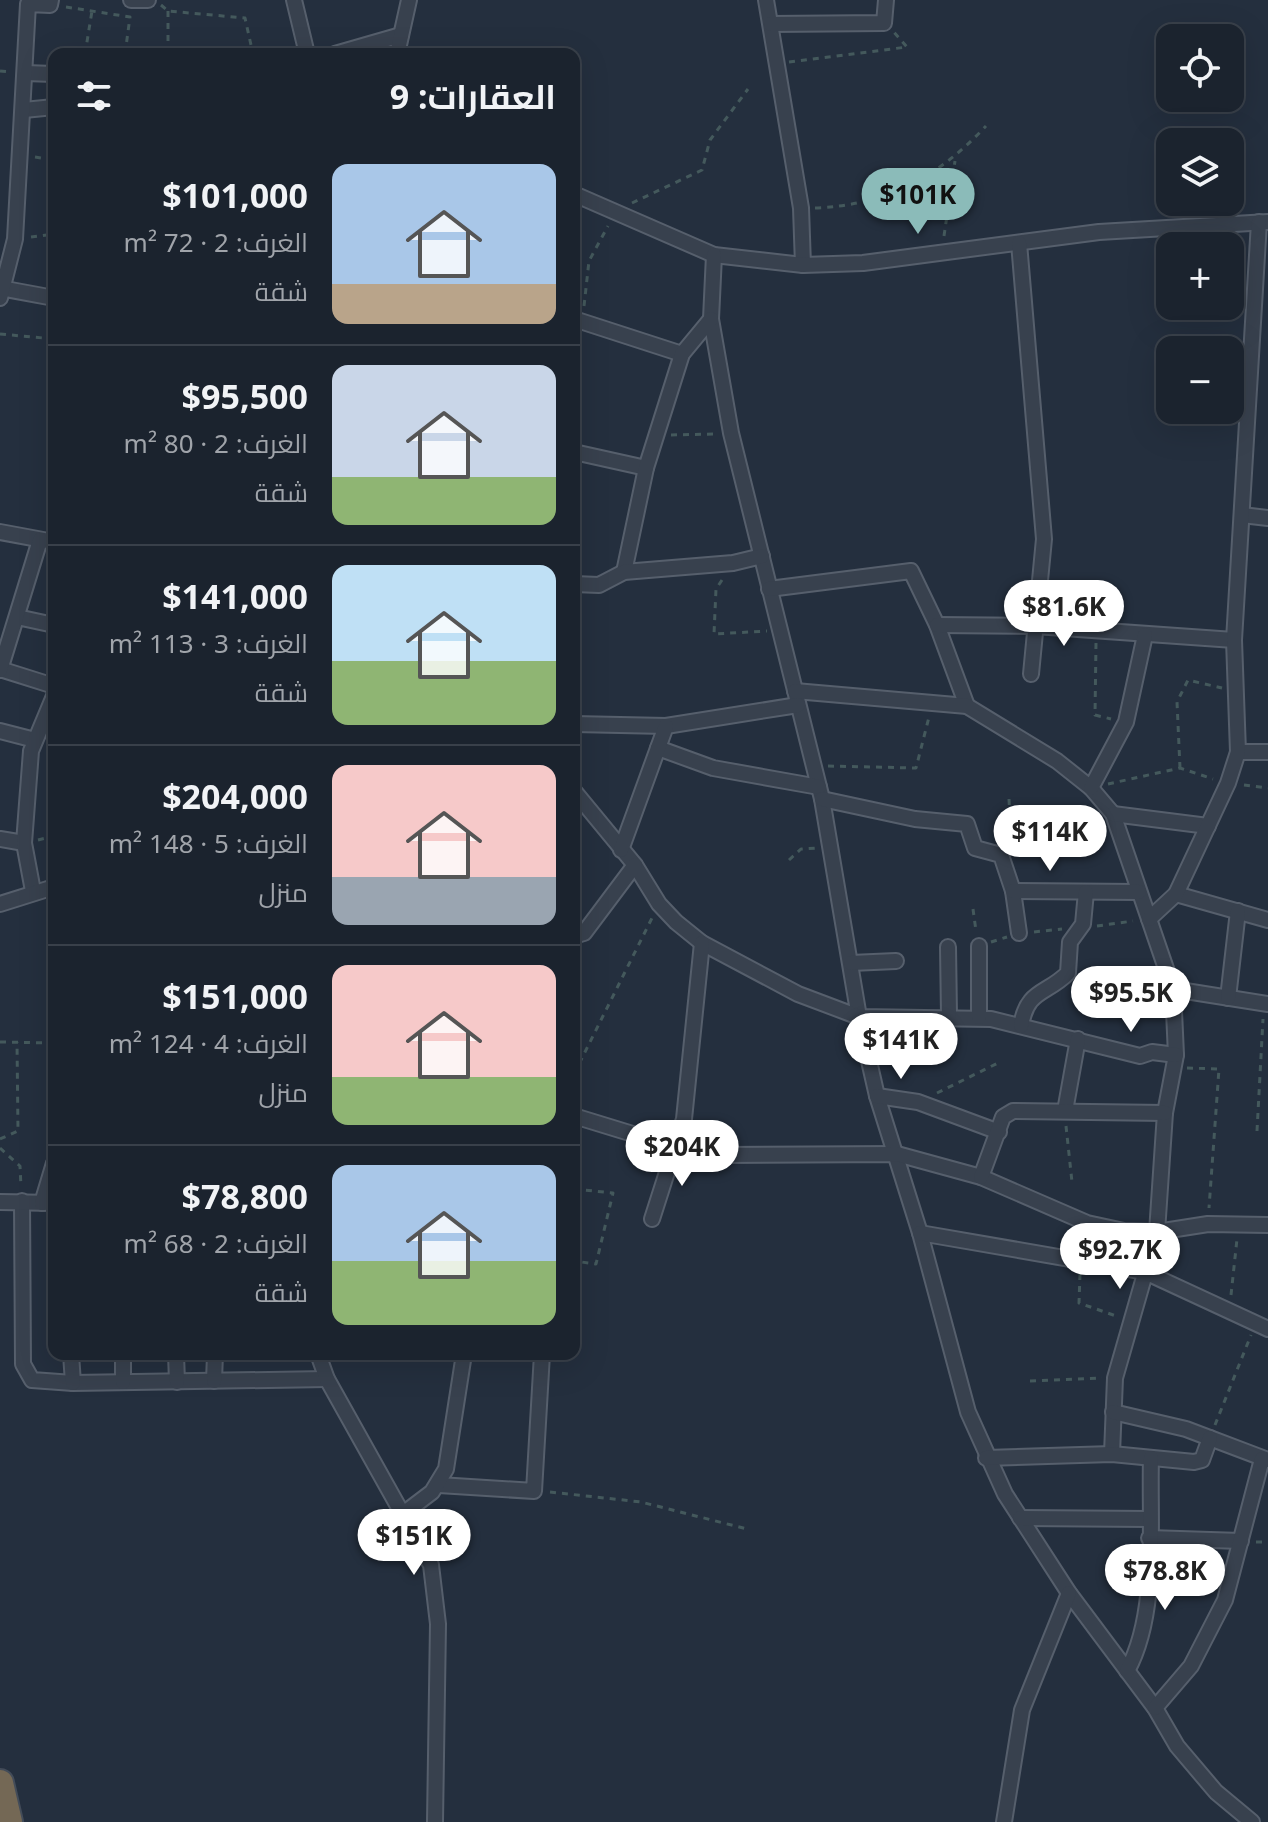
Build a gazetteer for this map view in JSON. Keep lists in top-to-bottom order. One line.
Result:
{"page":{"map_buttons":["+","−"],"heading":"العقارات: 9","list":[{"name":"$101,000","note":"الغرف: 2 · 72 m² · شقة"},{"name":"$95,500","note":"الغرف: 2 · 80 m² · شقة"},{"name":"$141,000","note":"الغرف: 3 · 113 m² · شقة"},{"name":"$204,000","note":"الغرف: 5 · 148 m² · منزل"},{"name":"$151,000","note":"الغرف: 4 · 124 m² · منزل"},{"name":"$78,800","note":"الغرف: 2 · 68 m² · شقة"}],"price":["$101K","$81.6K","$114K","$95.5K","$141K","$204K","$92.7K","$151K","$78.8K"]}}
